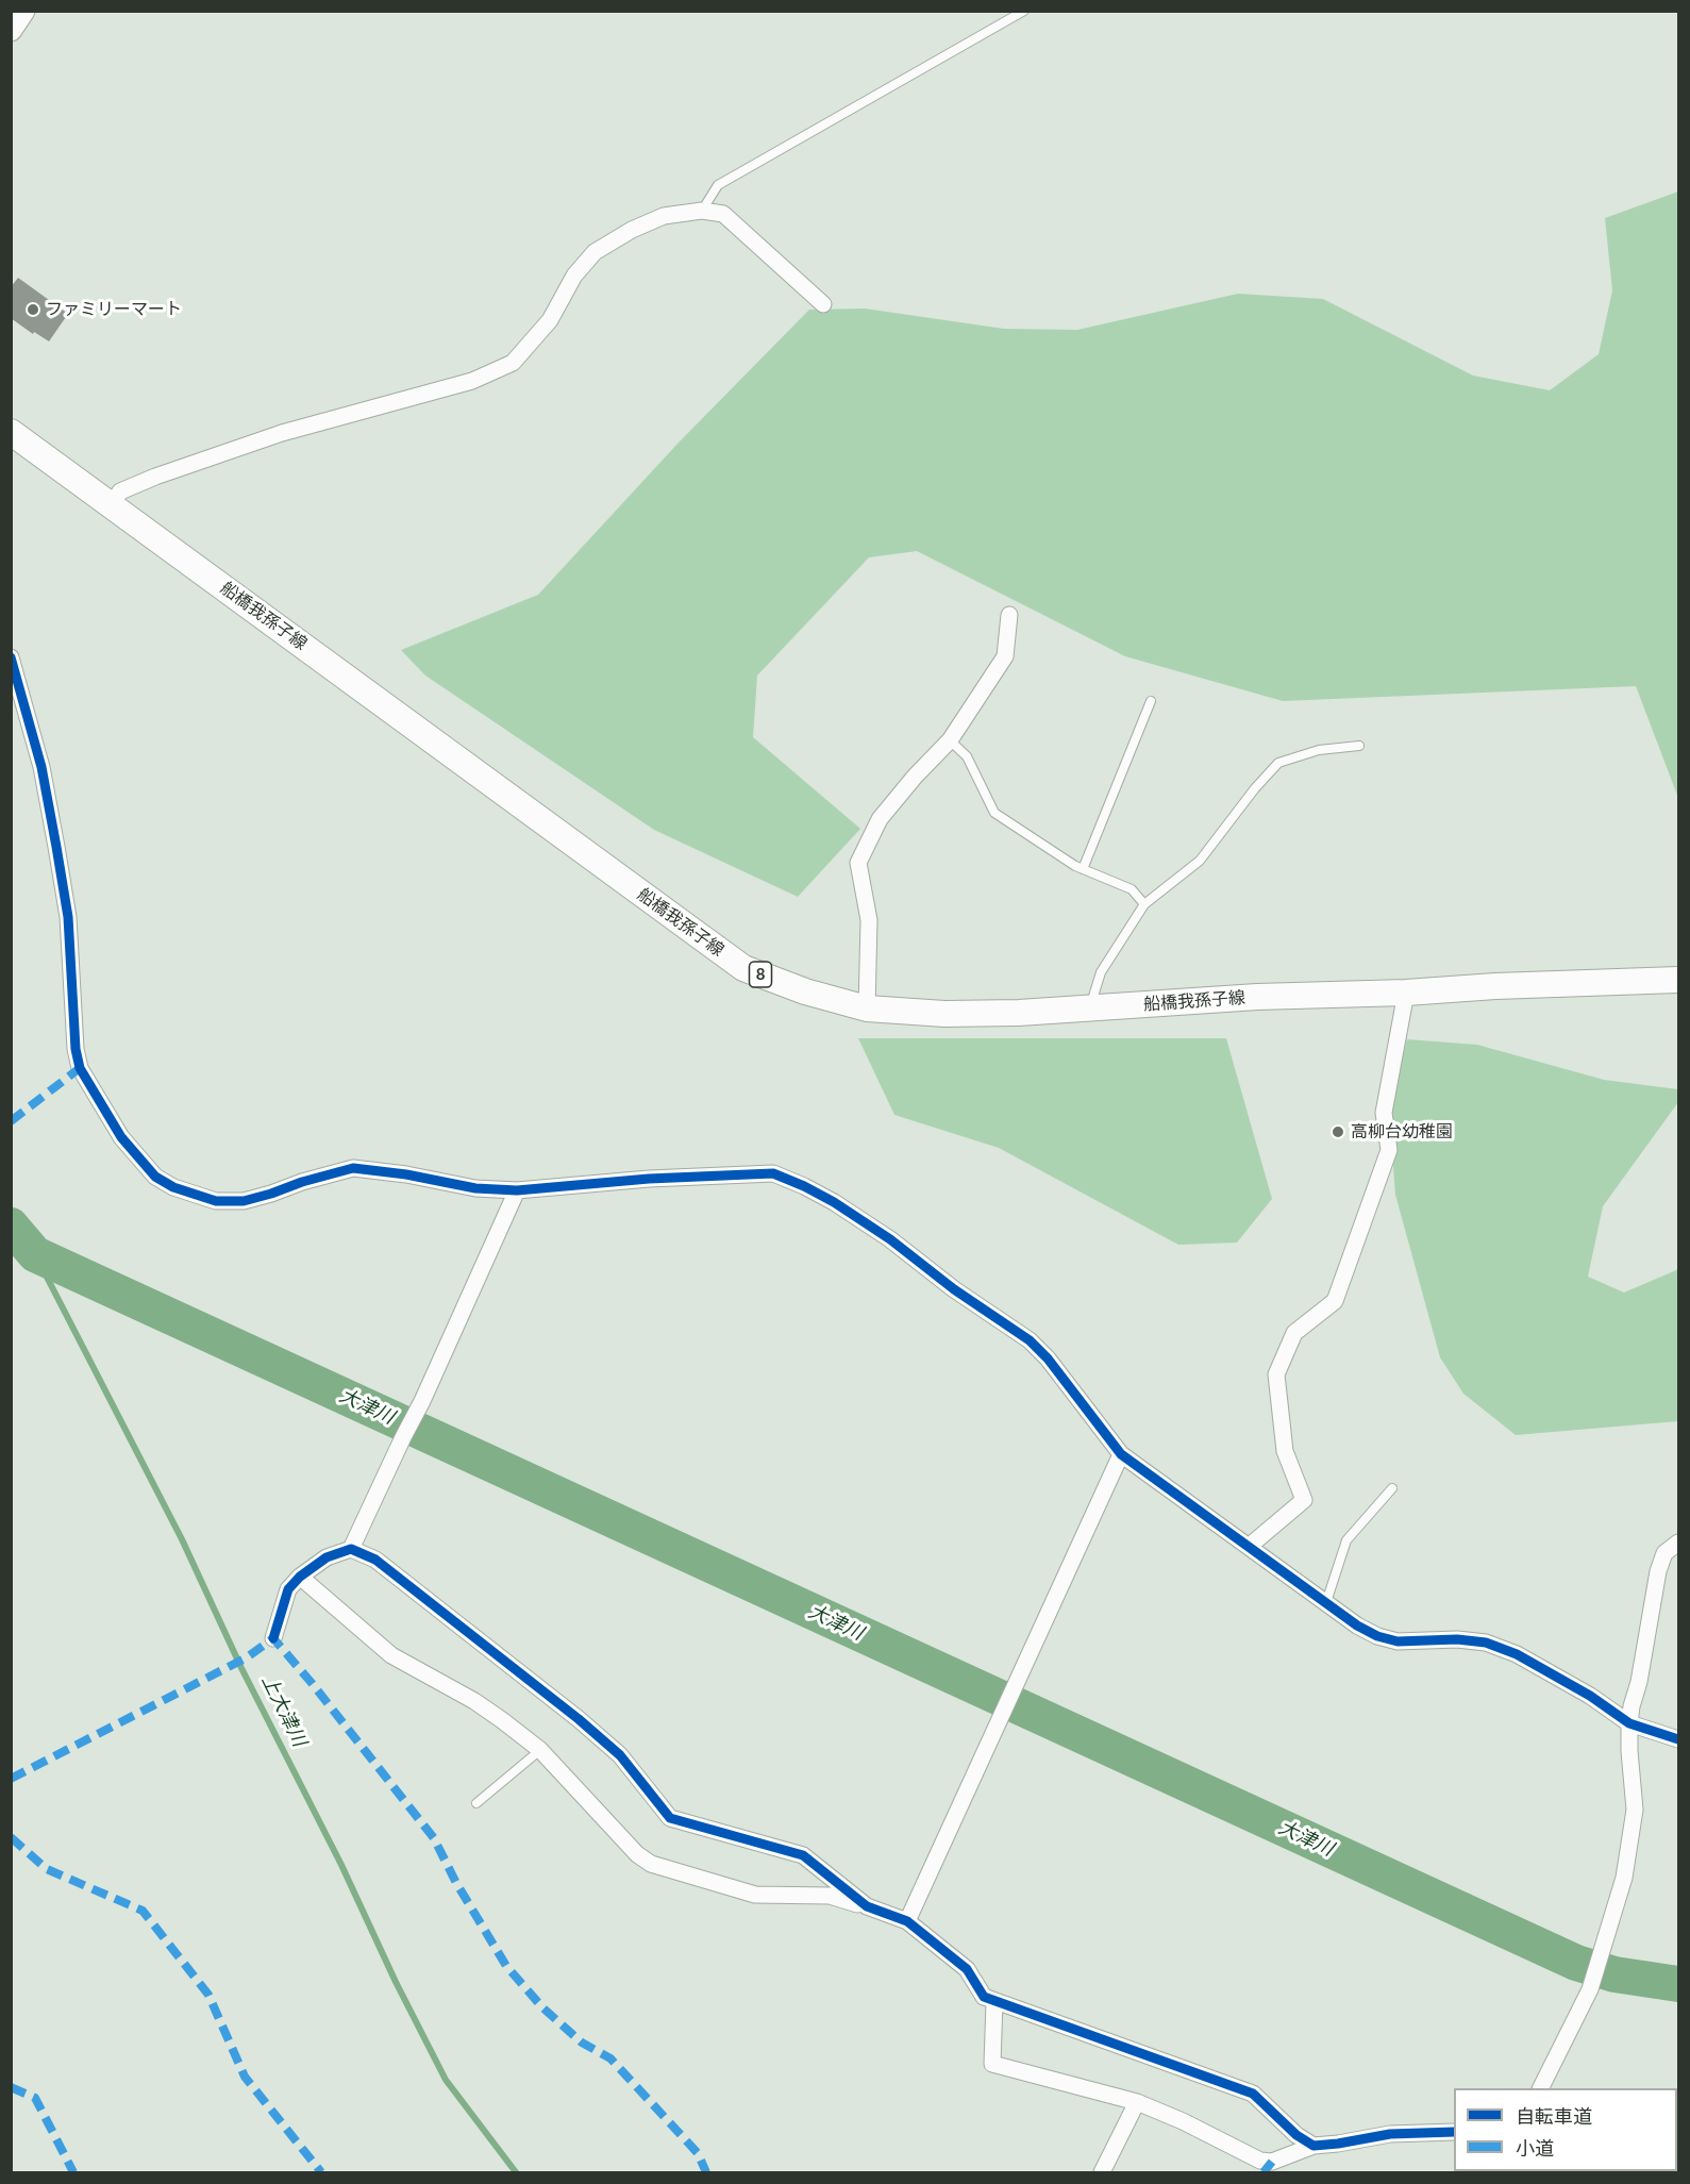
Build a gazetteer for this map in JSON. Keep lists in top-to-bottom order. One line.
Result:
{"streets":{"main road":["船橋我孫子線","8"]},"water":["大津川","上大津川"],"places":["ファミリーマート","高柳台幼稚園"],"legend":["自転車道","小道"]}
